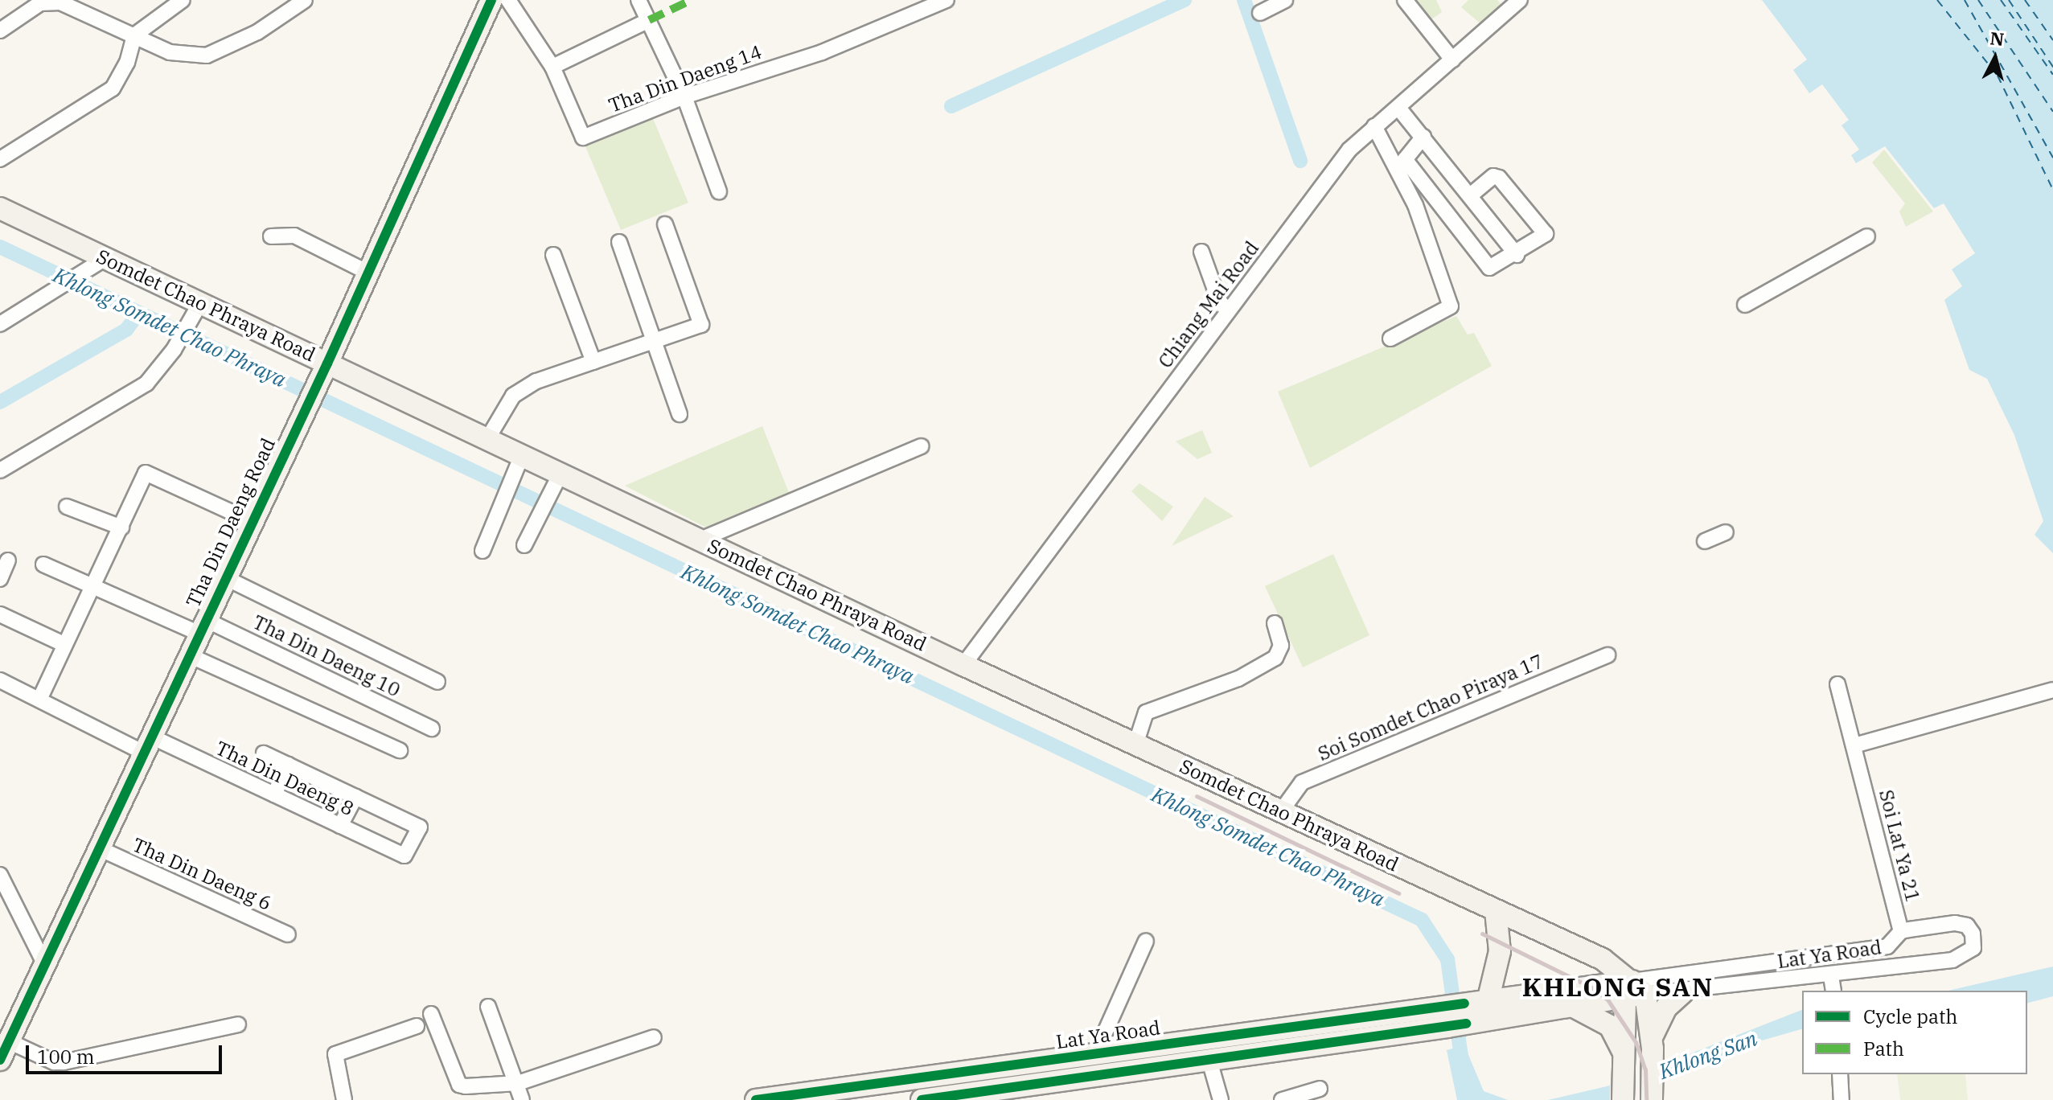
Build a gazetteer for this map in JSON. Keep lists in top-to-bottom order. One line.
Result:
{"streets":{"main road":["Somdet Chao Phraya Road","Tha Din Daeng Road","Lat Ya Road"],"street":["Tha Din Daeng 14","Chiang Mai Road","Tha Din Daeng 10","Soi Somdet Chao Piraya 17","Tha Din Daeng 8","Soi Lat Ya 21","Tha Din Daeng 6"]},"crossings":[["Chiang Mai Road","Somdet Chao Phraya Road"],["Somdet Chao Phraya Road","Tha Din Daeng Road"],["Somdet Chao Phraya Road","Soi Somdet Chao Piraya 17"],["Somdet Chao Phraya Road","Lat Ya Road"],["Tha Din Daeng Road","Tha Din Daeng 10"],["Tha Din Daeng Road","Tha Din Daeng 8"],["Tha Din Daeng Road","Tha Din Daeng 6"],["Soi Lat Ya 21","Lat Ya Road"]],"districts":["KHLONG SAN"],"water":["Khlong Somdet Chao Phraya","Khlong San"],"legend":["Cycle path","Path"],"scale_bar":"100 m","north":"top"}
